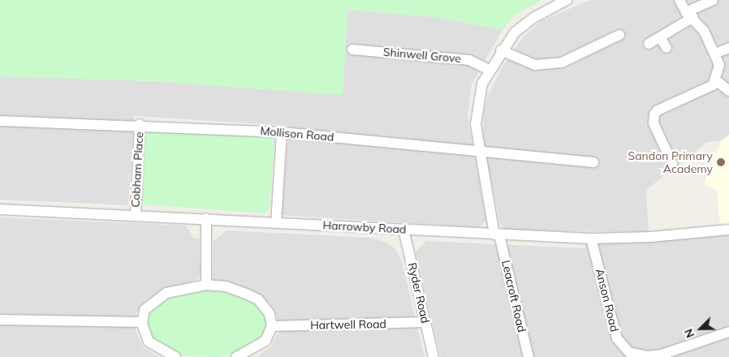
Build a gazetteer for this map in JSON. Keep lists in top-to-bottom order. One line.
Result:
{"streets":{"street":["Shinwell Grove","Mollison Road","Cobham Place","Harrowby Road","Ryder Road","Leacroft Road","Anson Road","Hartwell Road"]},"crossings":[["Shinwell Grove","Leacroft Road"],["Mollison Road","Cobham Place"],["Mollison Road","Leacroft Road"],["Cobham Place","Harrowby Road"],["Harrowby Road","Ryder Road"],["Harrowby Road","Leacroft Road"],["Harrowby Road","Anson Road"],["Ryder Road","Hartwell Road"]],"places":["Sandon Primary Academy"],"north":"bottom left"}
